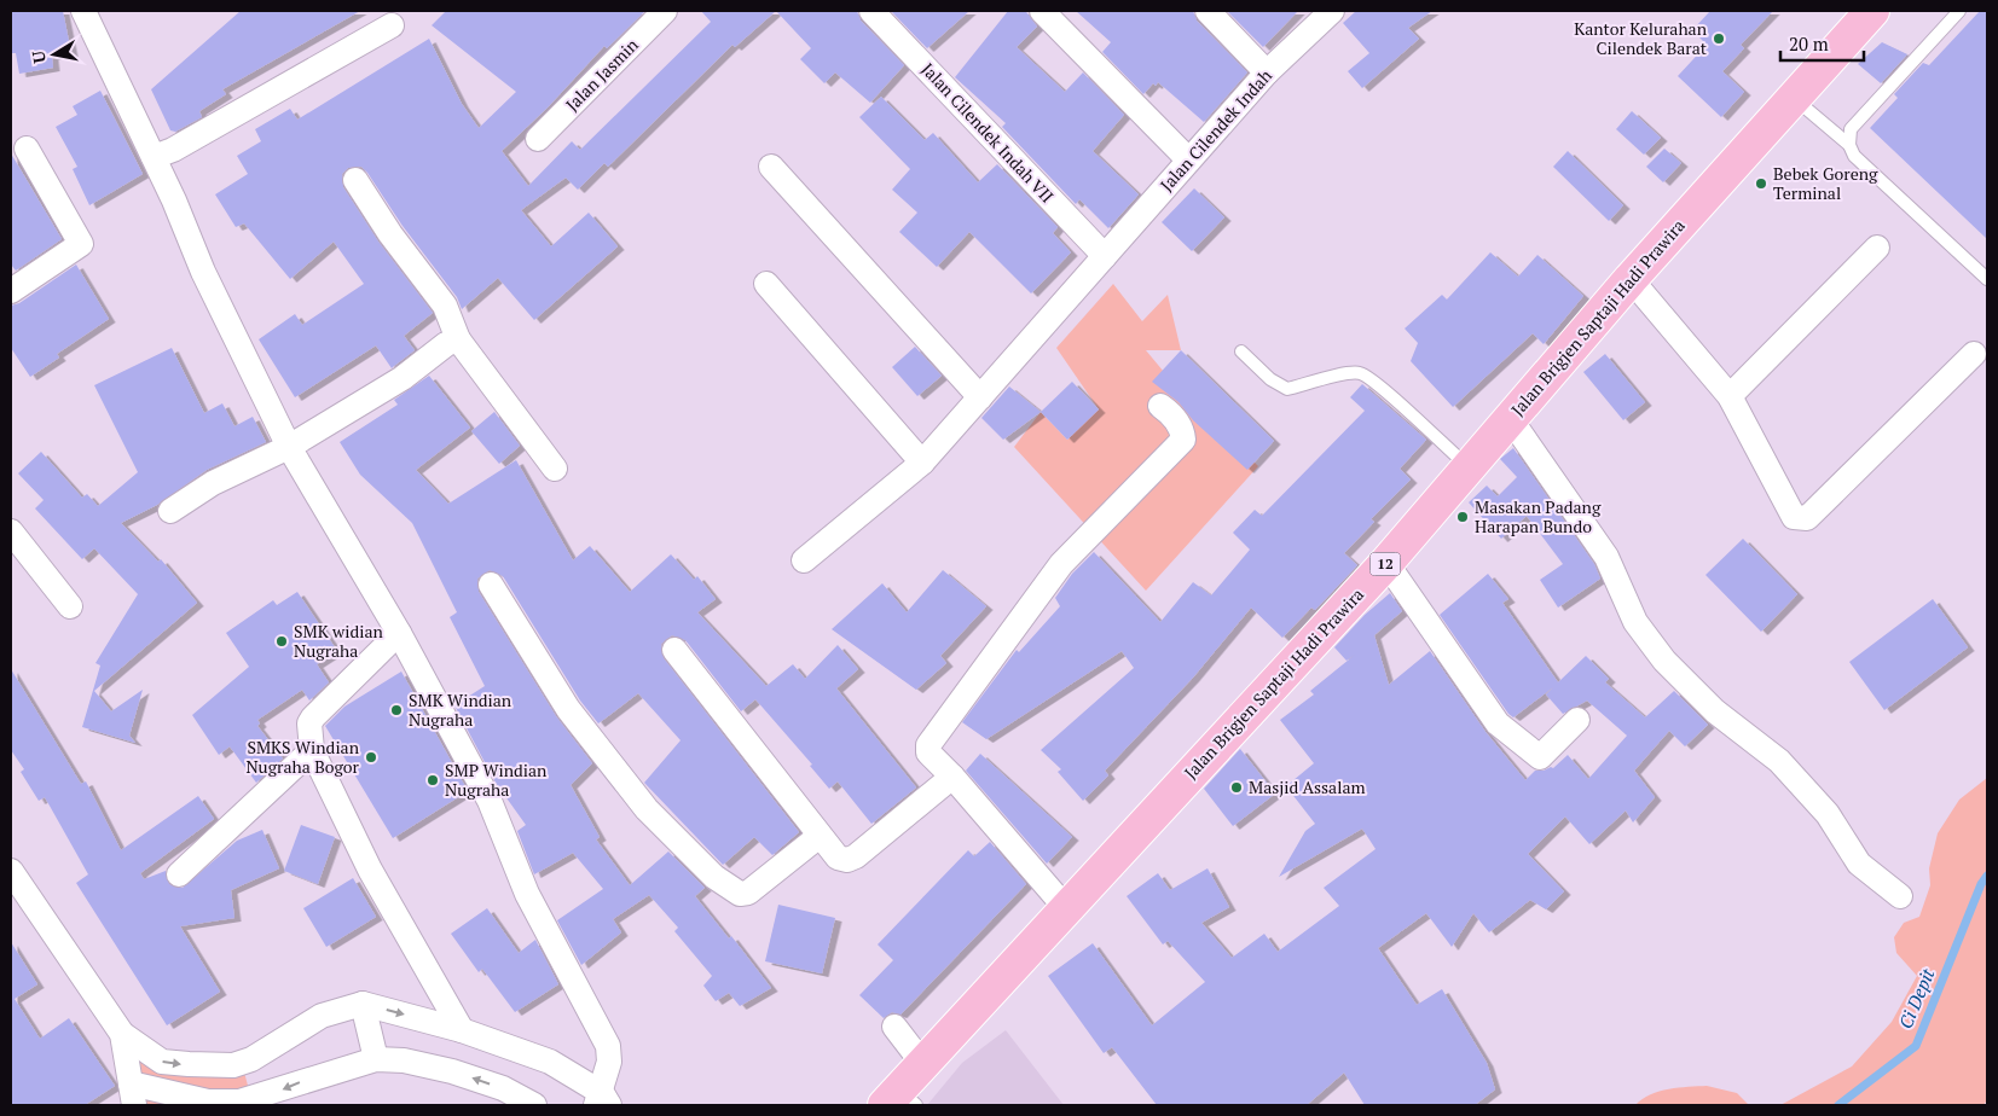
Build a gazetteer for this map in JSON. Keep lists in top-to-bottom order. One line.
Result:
{"streets":{"main road":["Jalan Brigjen Saptaji Hadi Prawira","12"],"street":["Jalan Jasmin","Jalan Cilendek Indah","Jalan Cilendek Indah VII"]},"crossings":[["Jalan Cilendek Indah","Jalan Cilendek Indah VII"]],"water":["Ci Depit"],"places":["Kantor Kelurahan Cilendek Barat","Bebek Goreng Terminal","Masakan Padang Harapan Bundo","SMK widian Nugraha","SMK Windian Nugraha","SMKS Windian Nugraha Bogor","SMP Windian Nugraha","Masjid Assalam"],"scale_bar":"20 m","north":"left"}
